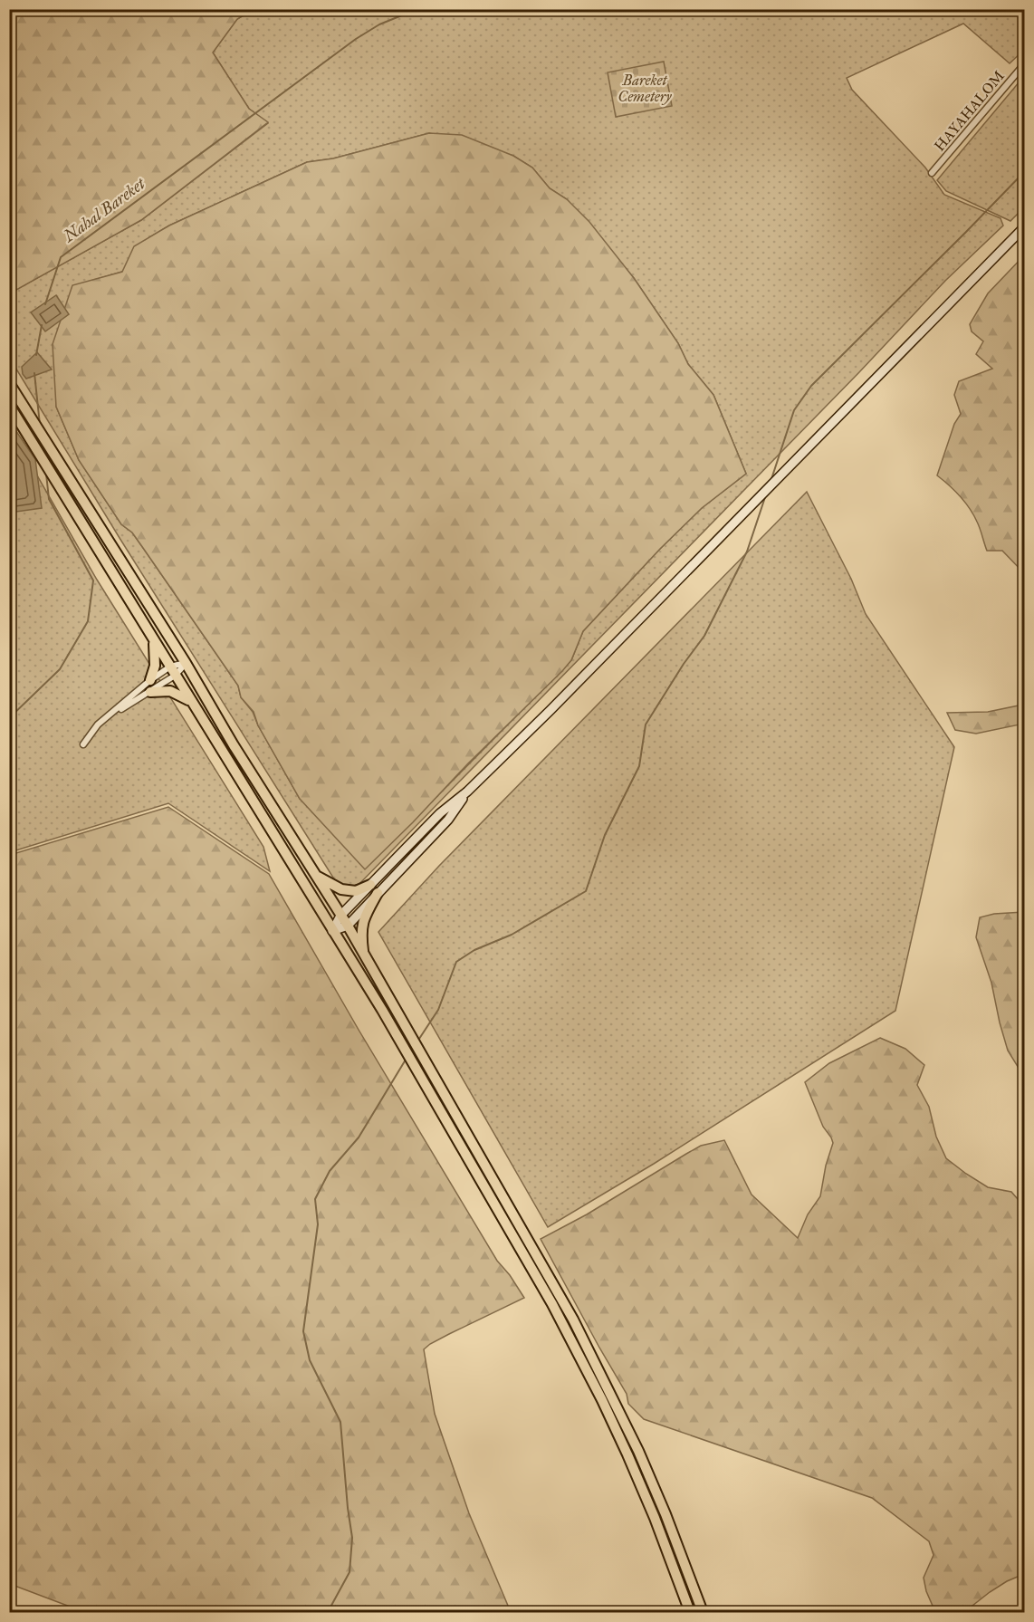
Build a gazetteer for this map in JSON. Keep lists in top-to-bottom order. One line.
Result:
{"streets":{"street":["HAYAHALOM"]},"water":["Nahal Bareket"],"parks":["Bareket Cemetery"]}
